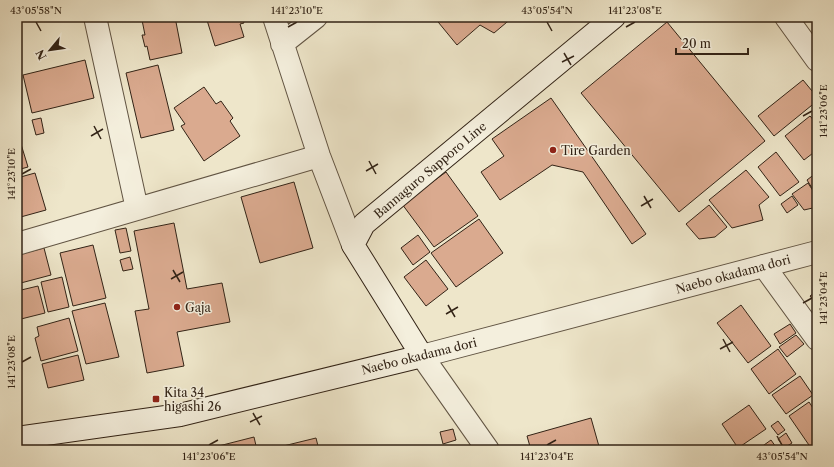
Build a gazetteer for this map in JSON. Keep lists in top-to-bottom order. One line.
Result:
{"streets":{"street":["Bannaguro Sapporo Line","Naebo okadama dori"]},"places":{"other":["Tire Garden","Gaja"],"transit":["Kita 34 higashi 26"]},"scale_bar":"20 m","north":"bottom left","coordinates":["43°05'58\"N","141°23'10\"E","43°05'54\"N","141°23'08\"E","141°23'06\"E","141°23'04\"E"]}
